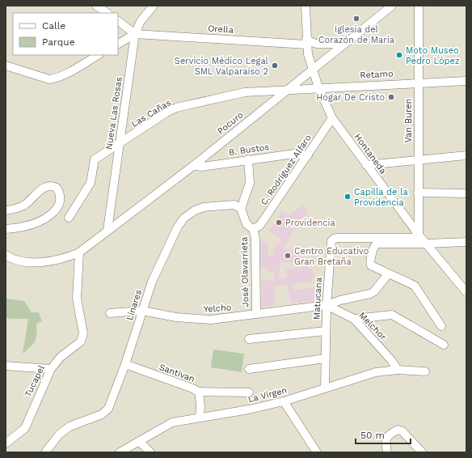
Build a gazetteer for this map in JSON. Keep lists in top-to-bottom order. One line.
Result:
{"streets":{"street":["Orella","Retamo","Nueva Las Rosas","Las Cañas","Van Buren","Pocuro","B. Bustos","Hontaneda","C. Rodríguez Alfaro","José Olavarrieta","Matucana","Linares","Yelcho","Melchor","Santivan","Tucapel","La Virgen"]},"crossings":[["Orella","Nueva Las Rosas"],["Orella","Pocuro"],["Orella","Hontaneda"],["Retamo","Las Cañas"],["Retamo","Van Buren"],["Retamo","Pocuro"],["Retamo","Hontaneda"],["Nueva Las Rosas","Las Cañas"],["Nueva Las Rosas","Pocuro"],["Las Cañas","Pocuro"],["Van Buren","Hontaneda"],["Van Buren","Matucana"],["Pocuro","B. Bustos"],["Pocuro","Hontaneda"],["Pocuro","Tucapel"],["B. Bustos","C. Rodríguez Alfaro"],["Hontaneda","C. Rodríguez Alfaro"],["Hontaneda","Matucana"],["C. Rodríguez Alfaro","José Olavarrieta"],["José Olavarrieta","Yelcho"],["Matucana","Yelcho"],["Matucana","Melchor"],["Matucana","La Virgen"],["Linares","Yelcho"],["Linares","Santivan"],["Yelcho","Melchor"],["Melchor","La Virgen"],["Santivan","La Virgen"]],"places":["Iglesia del Corazón de María","Moto Museo Pedro López","Servicio Médico Legal SML Valparaíso 2","Hogar De Cristo","Capilla de la Providencia","Providencia","Centro Educativo Gran Bretaña"],"legend":["Calle","Parque"],"scale_bar":"50 m"}
